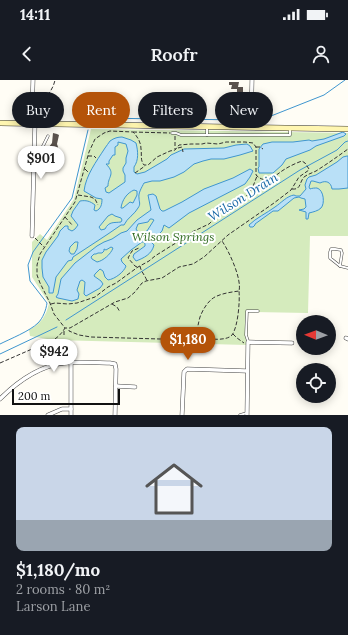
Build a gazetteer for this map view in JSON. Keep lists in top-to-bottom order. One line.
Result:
{"water":["Wilson Drain"],"parks":["Wilson Springs"],"scale_bar":"200 m","north":"left","page":{"status":"14:11","header":"Roofr","chip":["Buy","Rent","Filters","New"],"price":["$901","$1,180","$942"],"scale":"200 m","list":[{"name":"$1,180/mo","note":"2 rooms · 80 m² · Larson Lane"}]}}
